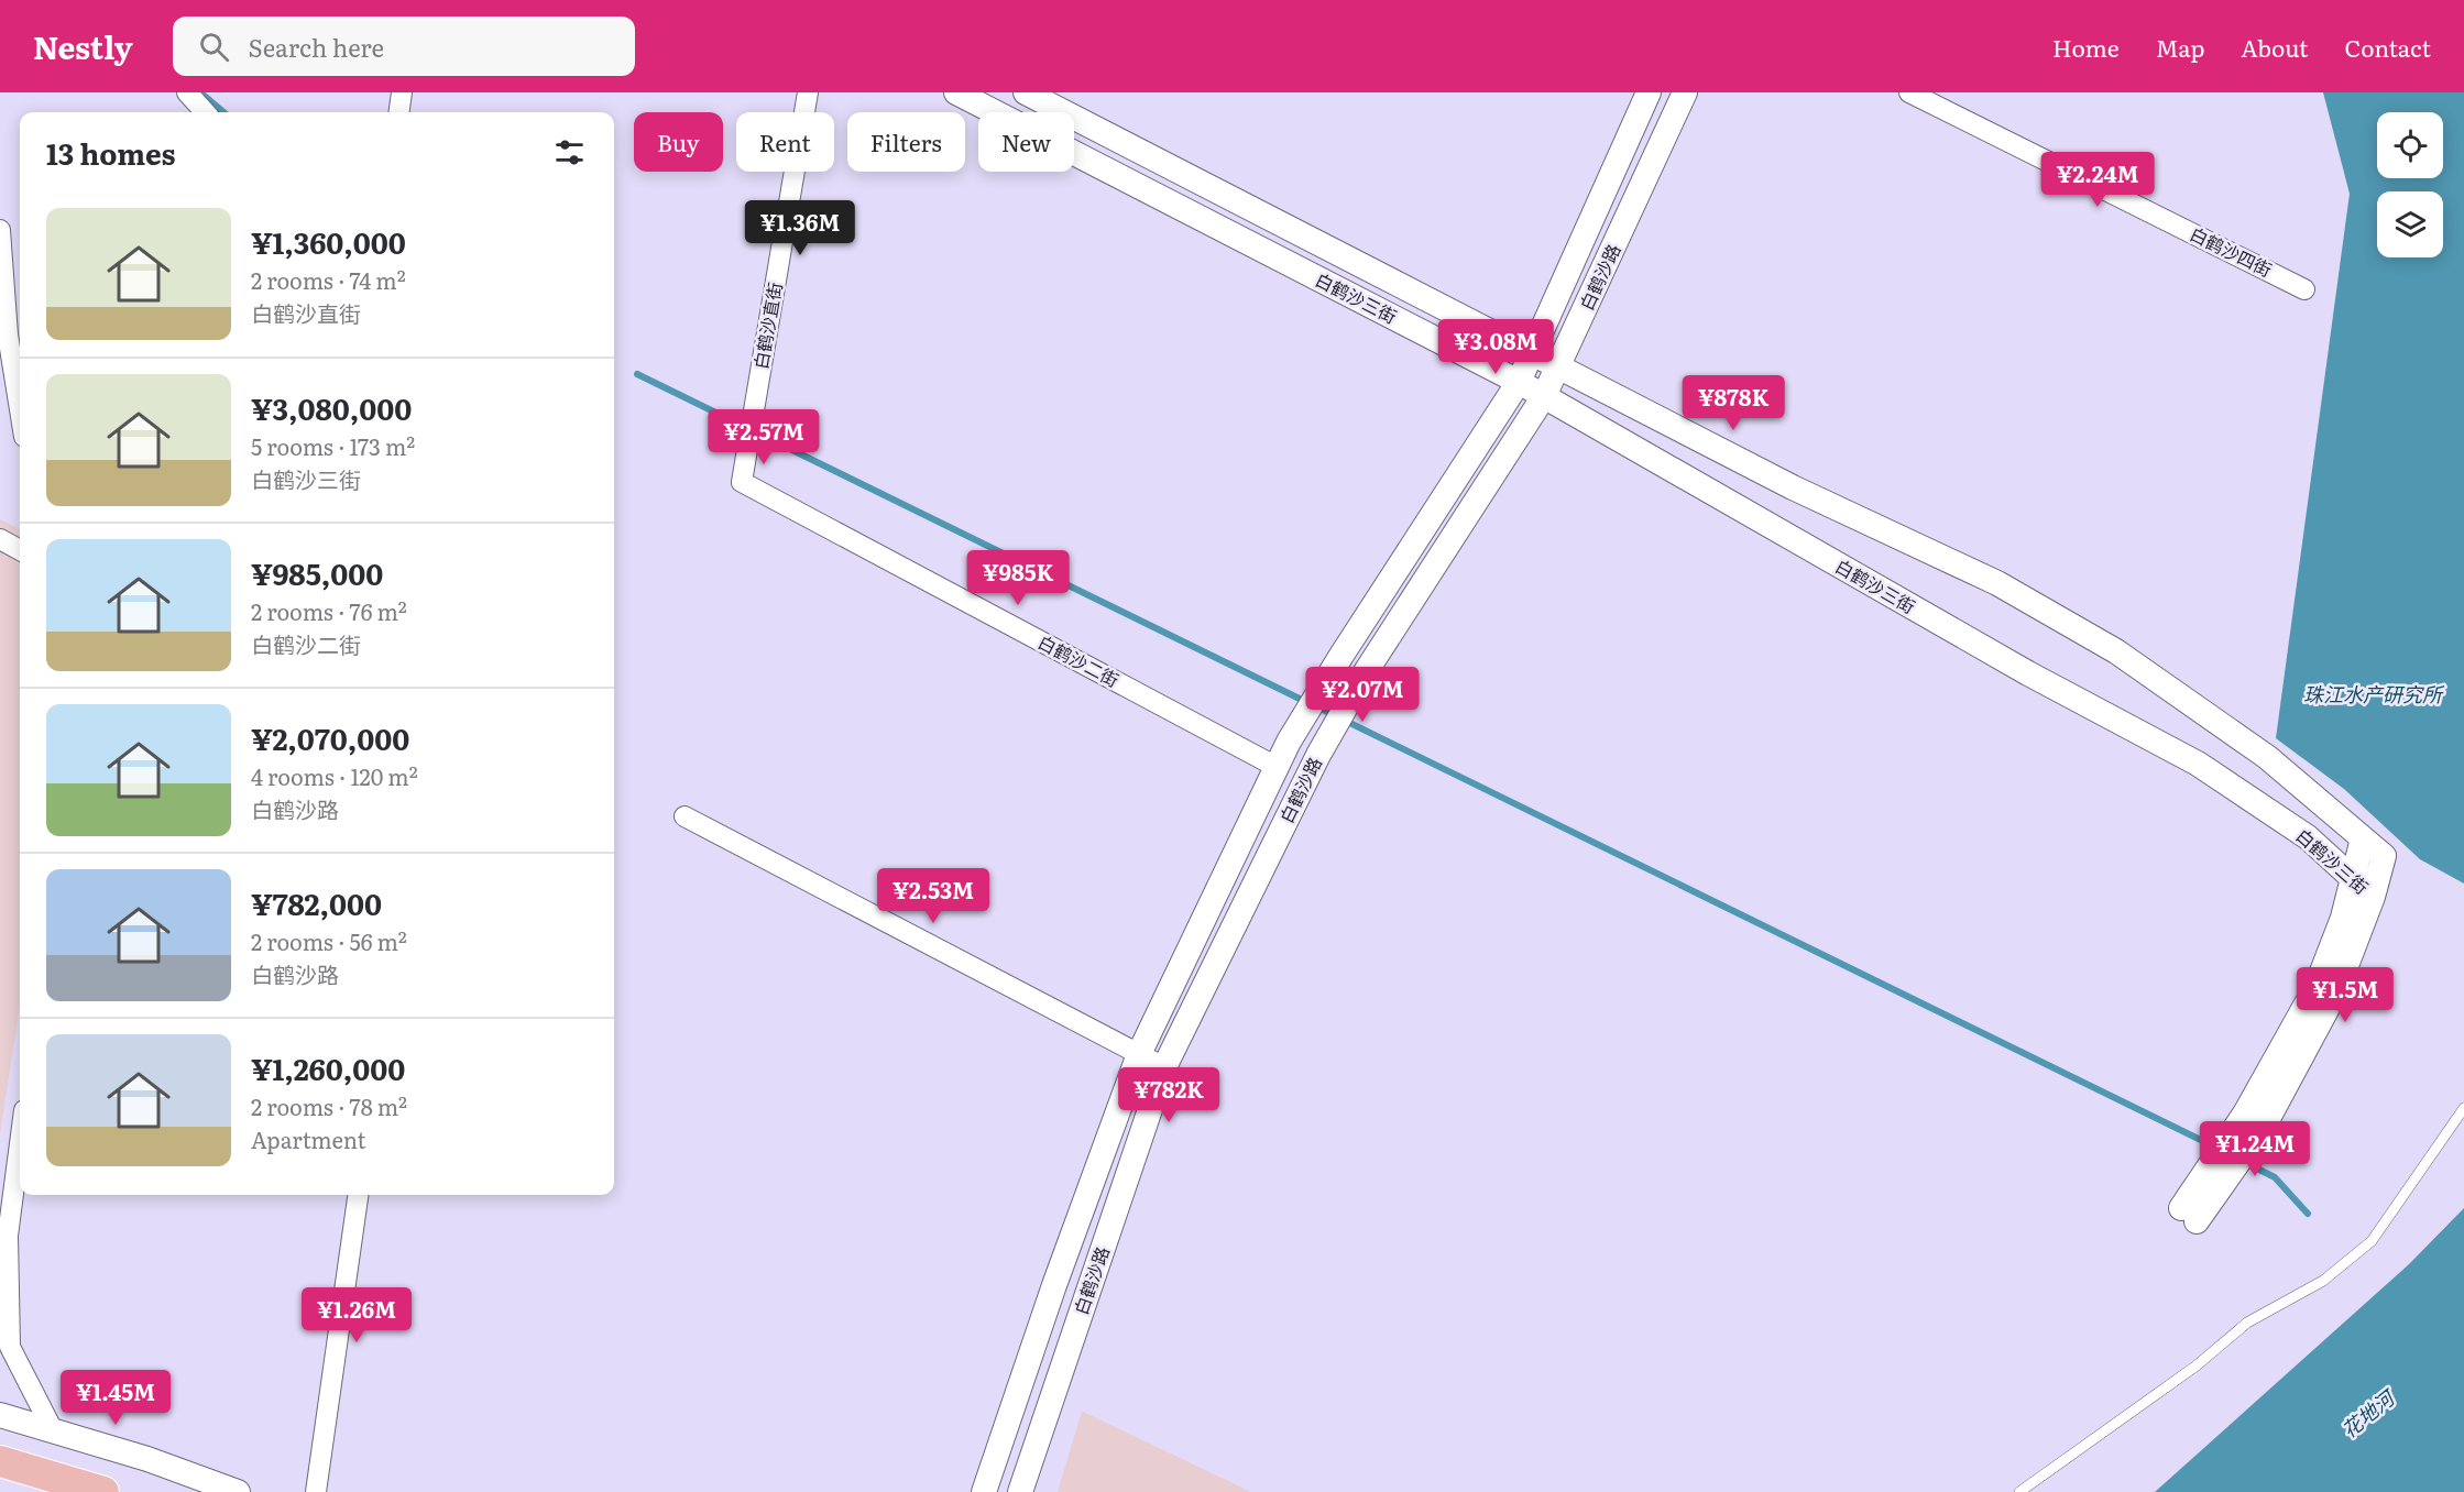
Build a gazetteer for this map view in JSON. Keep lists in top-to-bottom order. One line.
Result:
{"streets":{"street":["白鹤沙四街","白鹤沙路","白鹤沙三街","白鹤沙直街","白鹤沙二街"]},"crossings":[["白鹤沙路","白鹤沙三街"],["白鹤沙路","白鹤沙二街"],["白鹤沙直街","白鹤沙二街"]],"water":["珠江水产研究所","花地河"],"page":{"header":"Nestly","search":"Search here","nav":["Home","Map","About","Contact"],"chip":["Buy","Rent","Filters","New"],"heading":"13 homes","price":["¥2.24M","¥1.36M","¥3.08M","¥878K","¥2.57M","¥985K","¥2.07M","¥2.53M","¥1.5M","¥782K","¥1.24M","¥1.26M","¥1.45M"],"list":[{"name":"¥1,360,000","note":"2 rooms · 74 m² · 白鹤沙直街"},{"name":"¥3,080,000","note":"5 rooms · 173 m² · 白鹤沙三街"},{"name":"¥985,000","note":"2 rooms · 76 m² · 白鹤沙二街"},{"name":"¥2,070,000","note":"4 rooms · 120 m² · 白鹤沙路"},{"name":"¥782,000","note":"2 rooms · 56 m² · 白鹤沙路"},{"name":"¥1,260,000","note":"2 rooms · 78 m² · Apartment"}]}}
